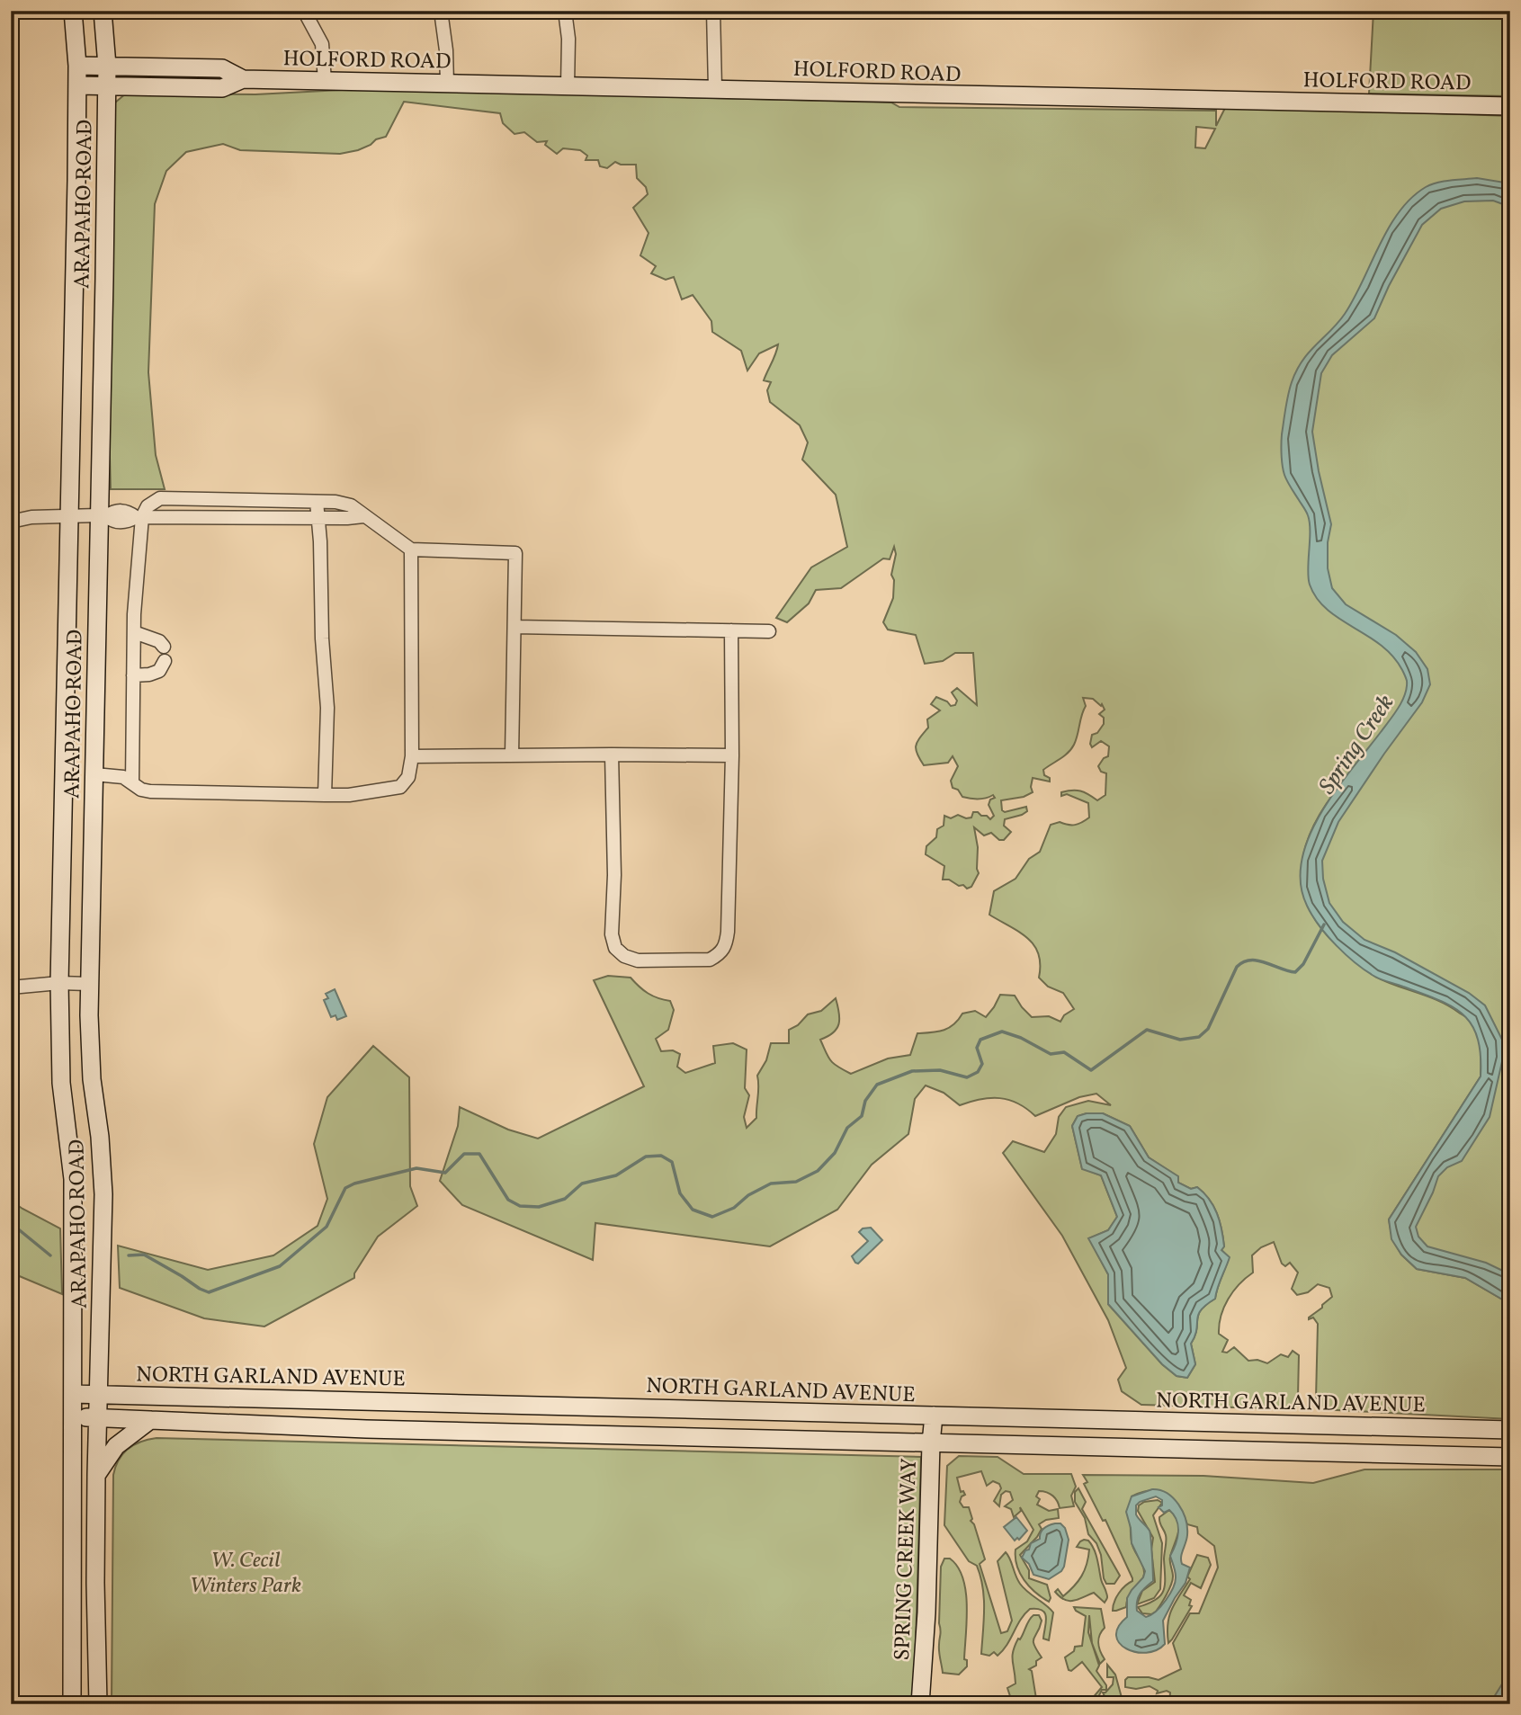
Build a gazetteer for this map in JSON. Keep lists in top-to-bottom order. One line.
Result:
{"streets":{"main road":["HOLFORD ROAD","ARAPAHO ROAD","NORTH GARLAND AVENUE","SPRING CREEK WAY"]},"crossings":[["HOLFORD ROAD","ARAPAHO ROAD"],["ARAPAHO ROAD","NORTH GARLAND AVENUE"],["NORTH GARLAND AVENUE","SPRING CREEK WAY"]],"water":["Spring Creek"],"parks":["W. Cecil Winters Park"]}
